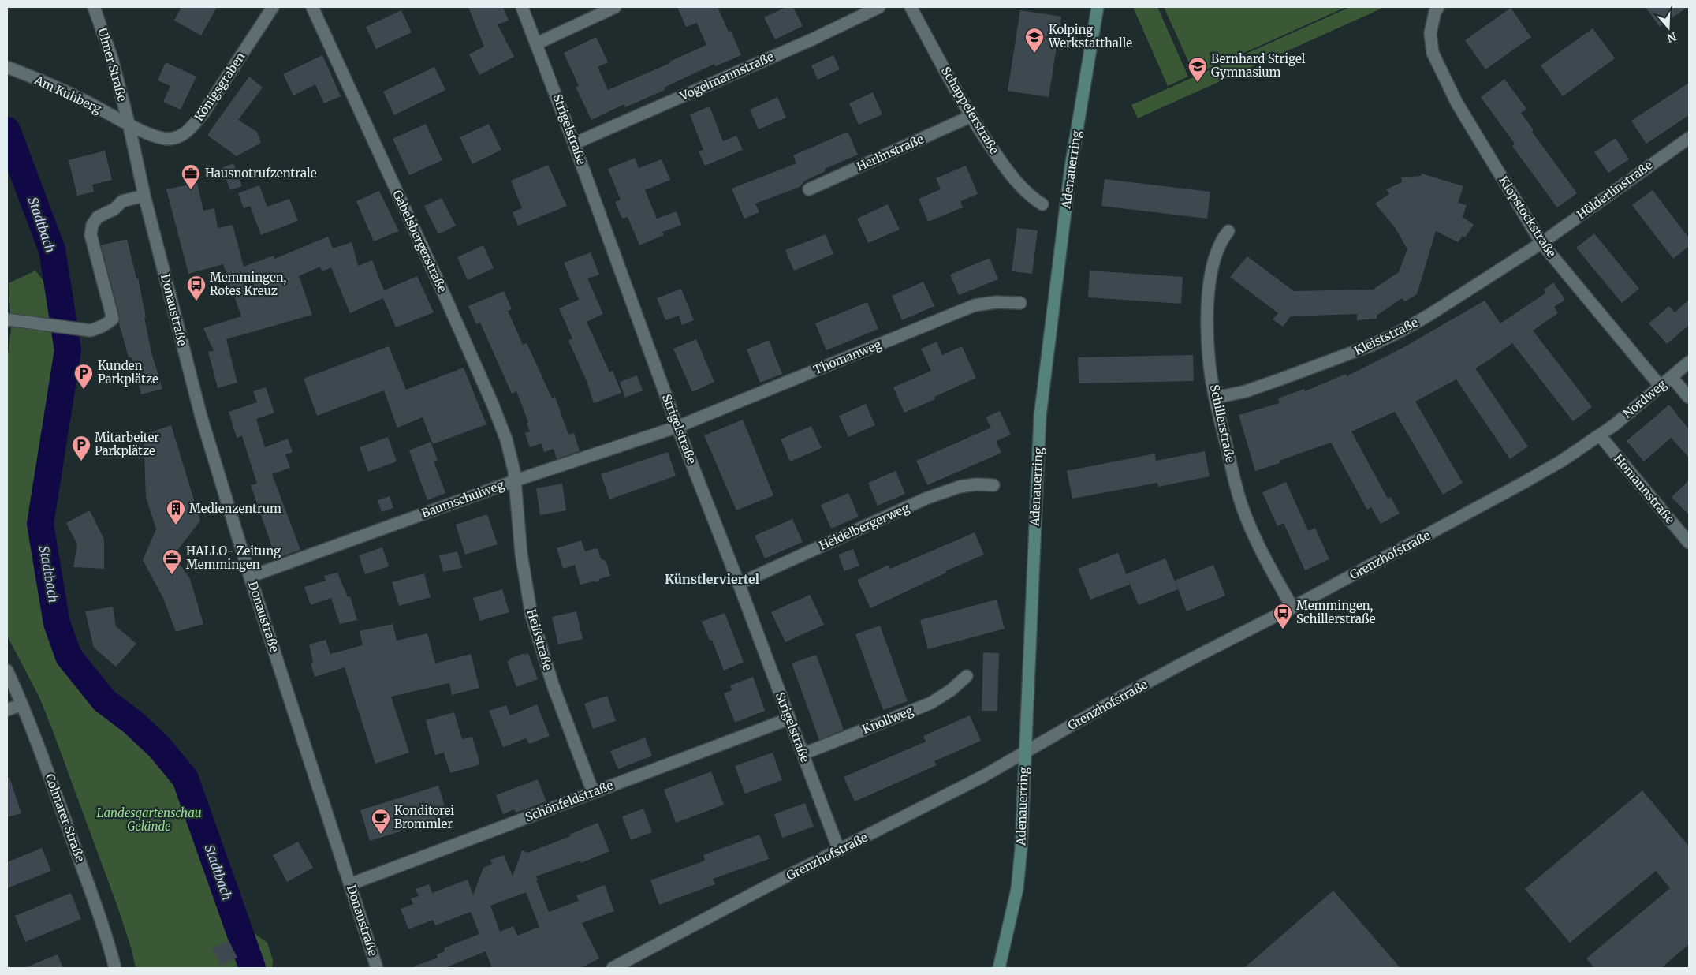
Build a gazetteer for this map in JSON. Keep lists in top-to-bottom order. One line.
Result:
{"streets":{"main road":["Adenauerring"],"street":["Ulmer Straße","Vogelmannstraße","Königsgraben","Am Kuhberg","Schappelerstraße","Strigelstraße","Herlinstraße","Hölderlinstraße","Klopstockstraße","Gabelsbergerstraße","Donaustraße","Kleiststraße","Thomanweg","Nordweg","Schillerstraße","Homannstraße","Baumschulweg","Heidelbergerweg","Grenzhofstraße","Heißstraße","Knollweg","Schönfeldstraße","Colmarer Straße"]},"crossings":[["Ulmer Straße","Königsgraben"],["Ulmer Straße","Am Kuhberg"],["Ulmer Straße","Donaustraße"],["Vogelmannstraße","Strigelstraße"],["Königsgraben","Am Kuhberg"],["Königsgraben","Donaustraße"],["Am Kuhberg","Donaustraße"],["Schappelerstraße","Herlinstraße"],["Strigelstraße","Thomanweg"],["Strigelstraße","Baumschulweg"],["Strigelstraße","Heidelbergerweg"],["Strigelstraße","Grenzhofstraße"],["Strigelstraße","Knollweg"],["Strigelstraße","Schönfeldstraße"],["Adenauerring","Grenzhofstraße"],["Hölderlinstraße","Klopstockstraße"],["Hölderlinstraße","Kleiststraße"],["Klopstockstraße","Kleiststraße"],["Klopstockstraße","Nordweg"],["Gabelsbergerstraße","Baumschulweg"],["Gabelsbergerstraße","Heißstraße"],["Donaustraße","Baumschulweg"],["Donaustraße","Schönfeldstraße"],["Kleiststraße","Schillerstraße"],["Thomanweg","Baumschulweg"],["Nordweg","Homannstraße"],["Nordweg","Grenzhofstraße"],["Schillerstraße","Grenzhofstraße"],["Homannstraße","Grenzhofstraße"],["Baumschulweg","Heißstraße"],["Heißstraße","Schönfeldstraße"]],"districts":["Künstlerviertel"],"water":["Stadtbach"],"parks":["Landesgartenschau Gelände"],"places":{"school or university":["Kolping Werkstatthalle","Bernhard Strigel Gymnasium"],"office":["Hausnotrufzentrale","HALLO- Zeitung Memmingen"],"bus stop":["Memmingen, Rotes Kreuz","Memmingen, Schillerstraße"],"parking":["Kunden Parkplätze","Mitarbeiter Parkplätze"],"building":["Medienzentrum"],"cafe":["Konditorei Brommler"]},"north":"bottom"}
